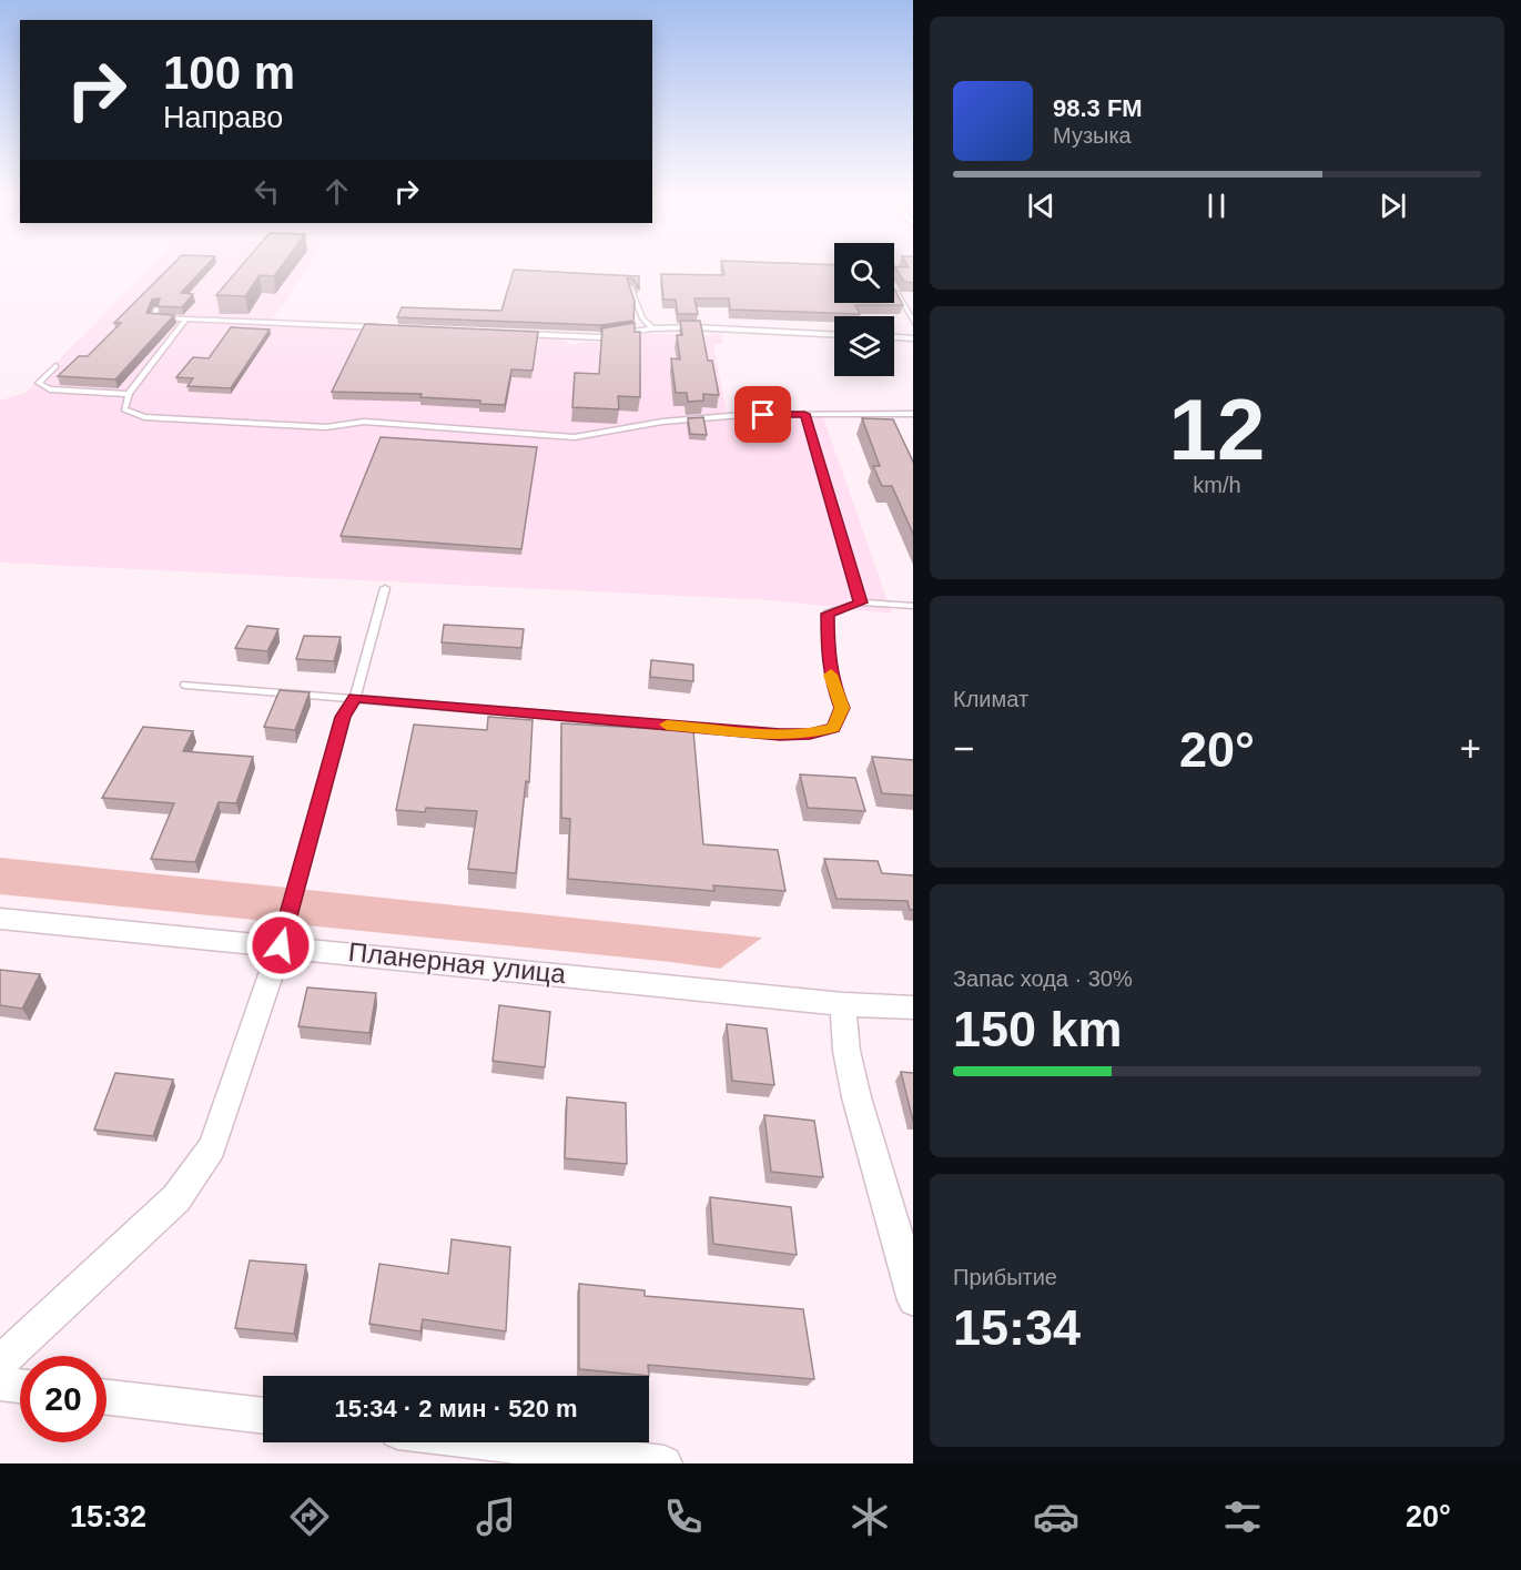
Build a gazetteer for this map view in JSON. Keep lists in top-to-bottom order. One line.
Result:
{"streets":{"street":["Планерная улица"]},"page":{"turn":["100 m","Направо"],"song":["98.3 FM","Музыка"],"tile":[["12","km/h"],"Климат",["Запас хода · 30%","150 km"],["Прибытие","15:34"]],"heat":["−","20°","+"],"limit":"20","trip":"15:34 · 2 мин · 520 m","tabs":["15:32","20°"]}}
